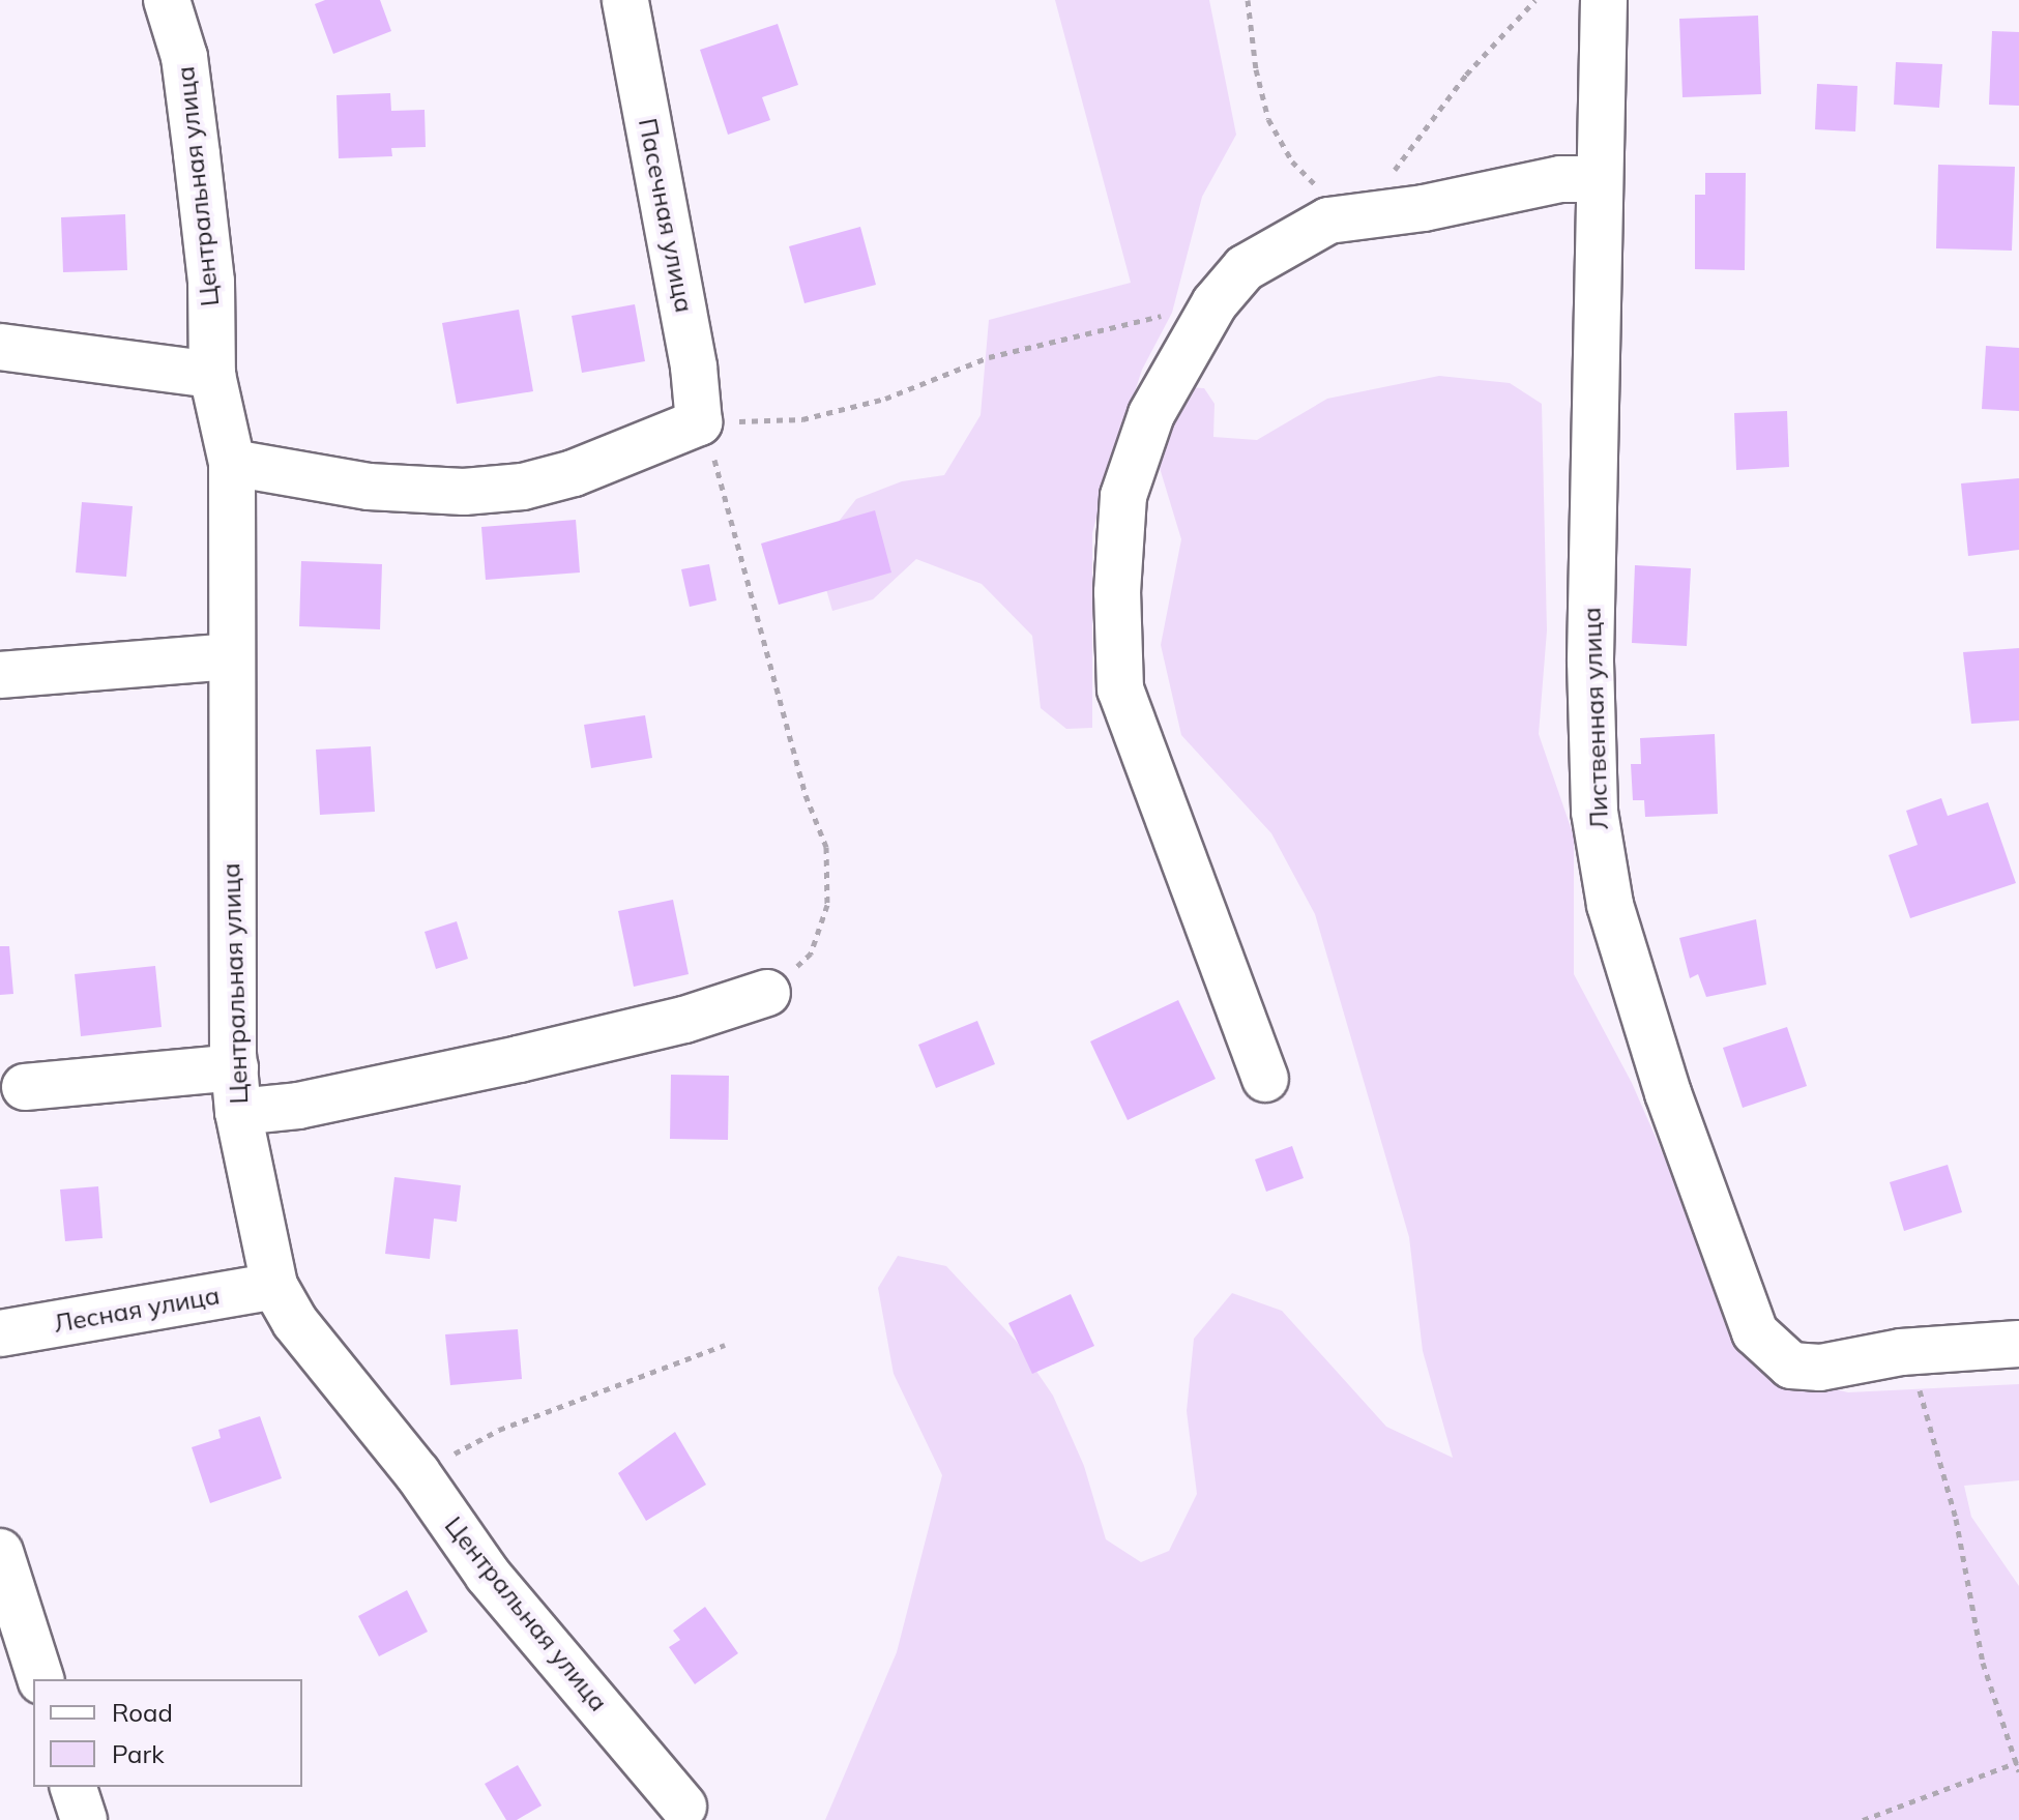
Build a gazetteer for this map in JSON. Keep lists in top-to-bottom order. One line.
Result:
{"streets":{"street":["Центральная улица","Пасечная улица","Лиственная улица","Лесная улица"]},"crossings":[["Центральная улица","Лесная улица"]],"legend":["Road","Park"]}
